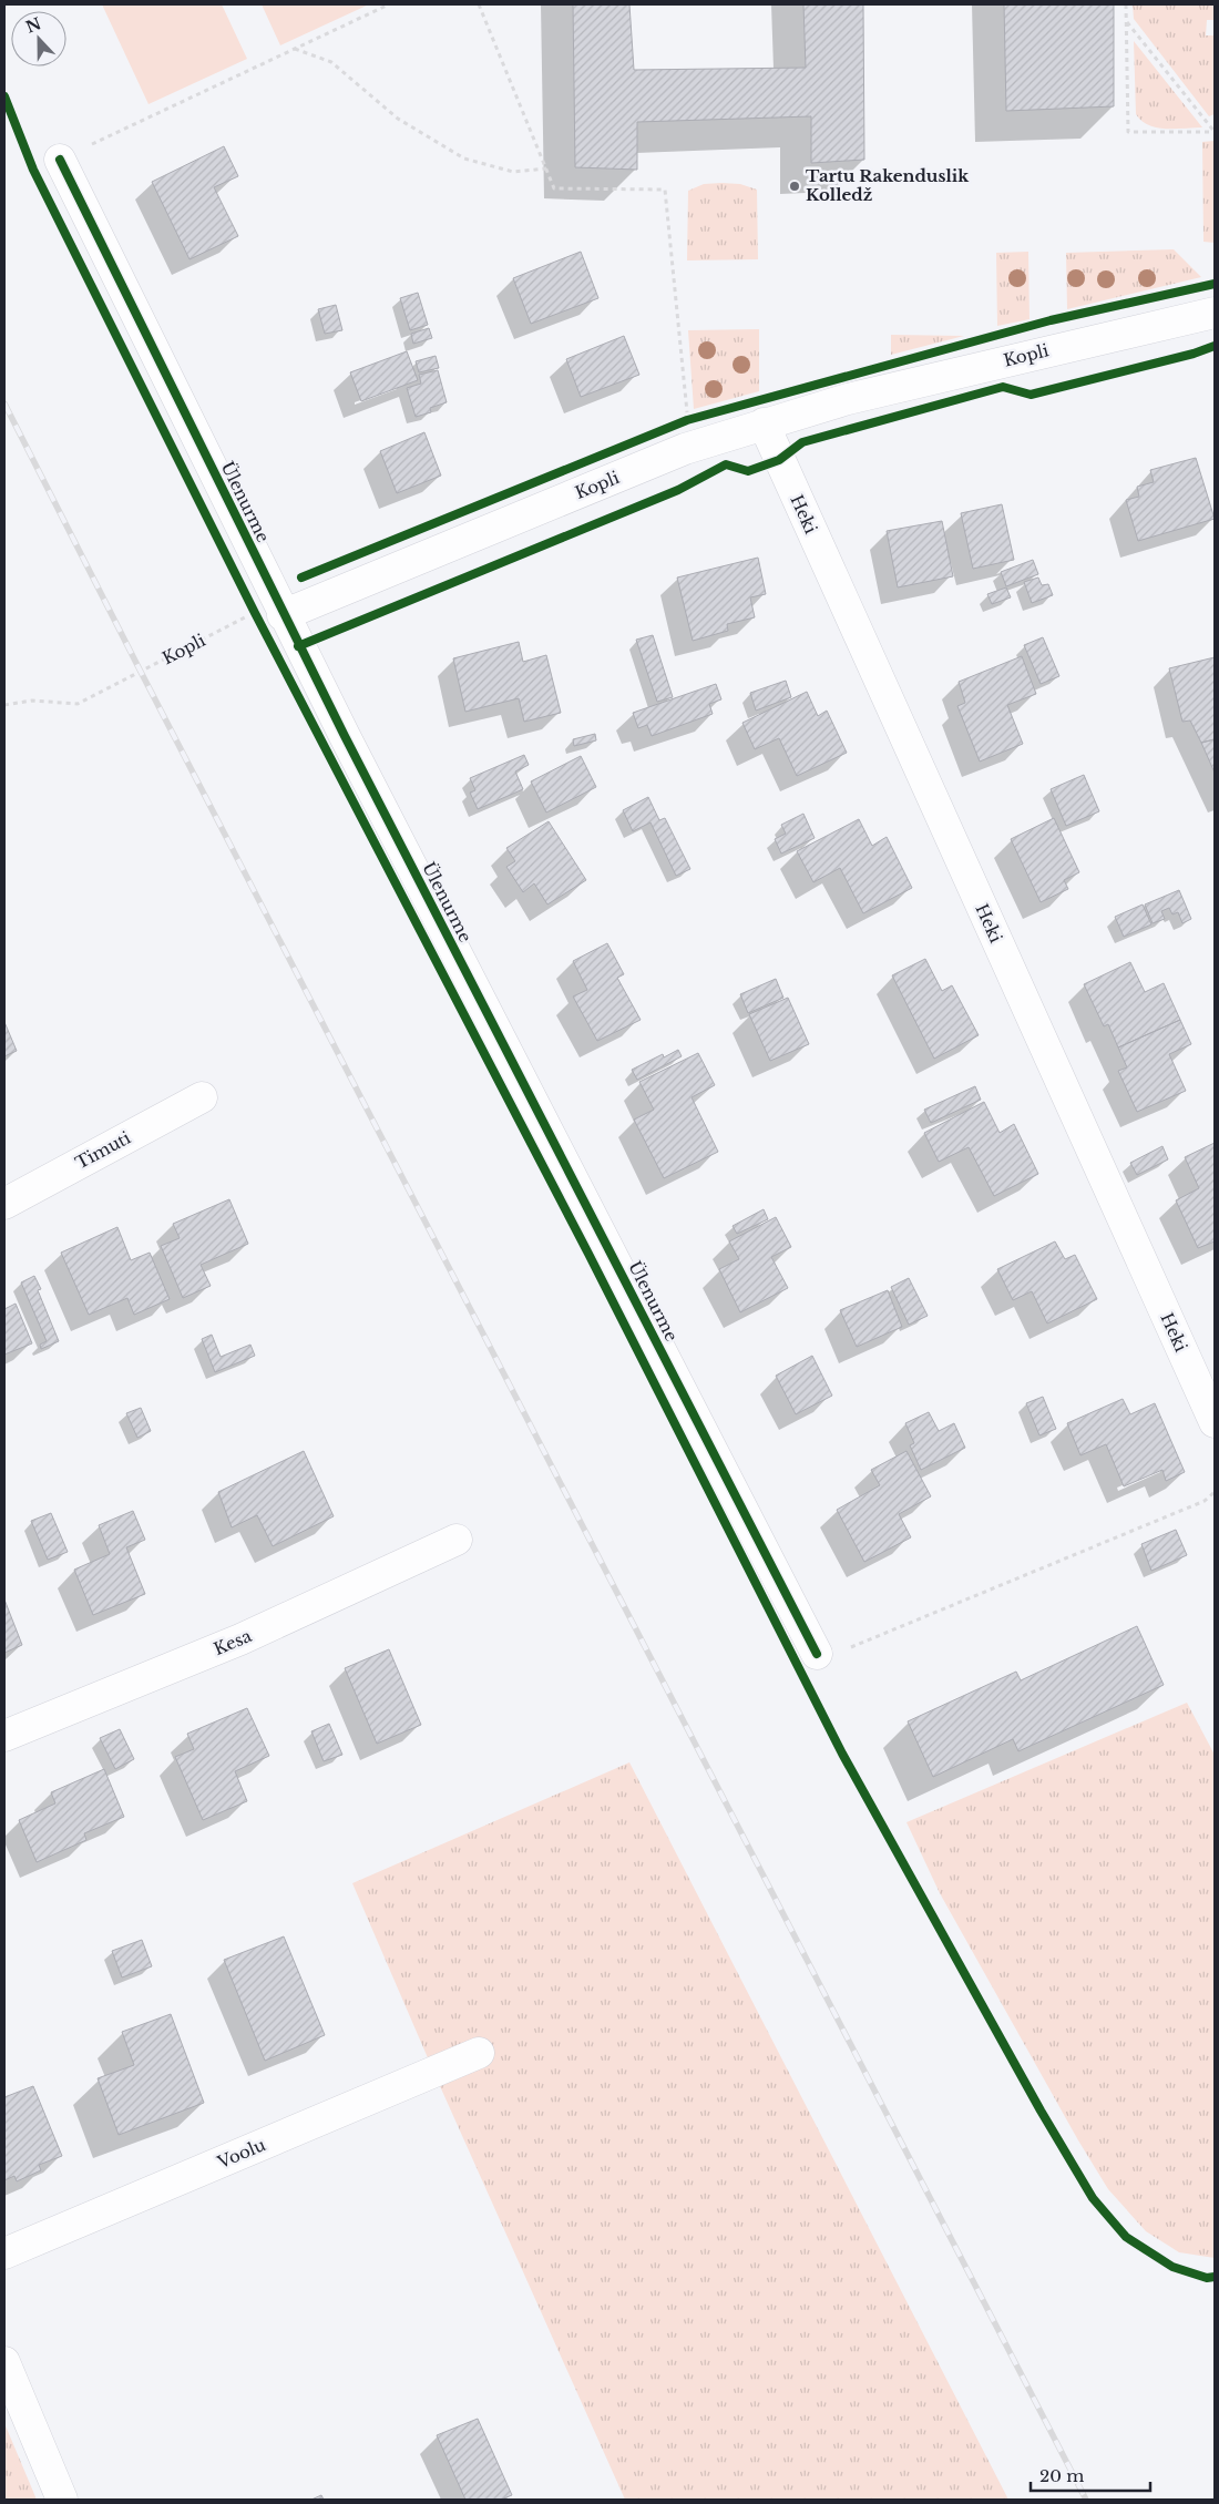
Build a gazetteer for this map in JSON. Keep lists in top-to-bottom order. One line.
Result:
{"streets":{"street":["Kopli","Ülenurme","Heki","Timuti","Kesa","Voolu"]},"crossings":[["Kopli","Ülenurme"],["Kopli","Heki"]],"places":["Tartu Rakenduslik Kolledž"],"scale_bar":"20 m","north":"top"}
